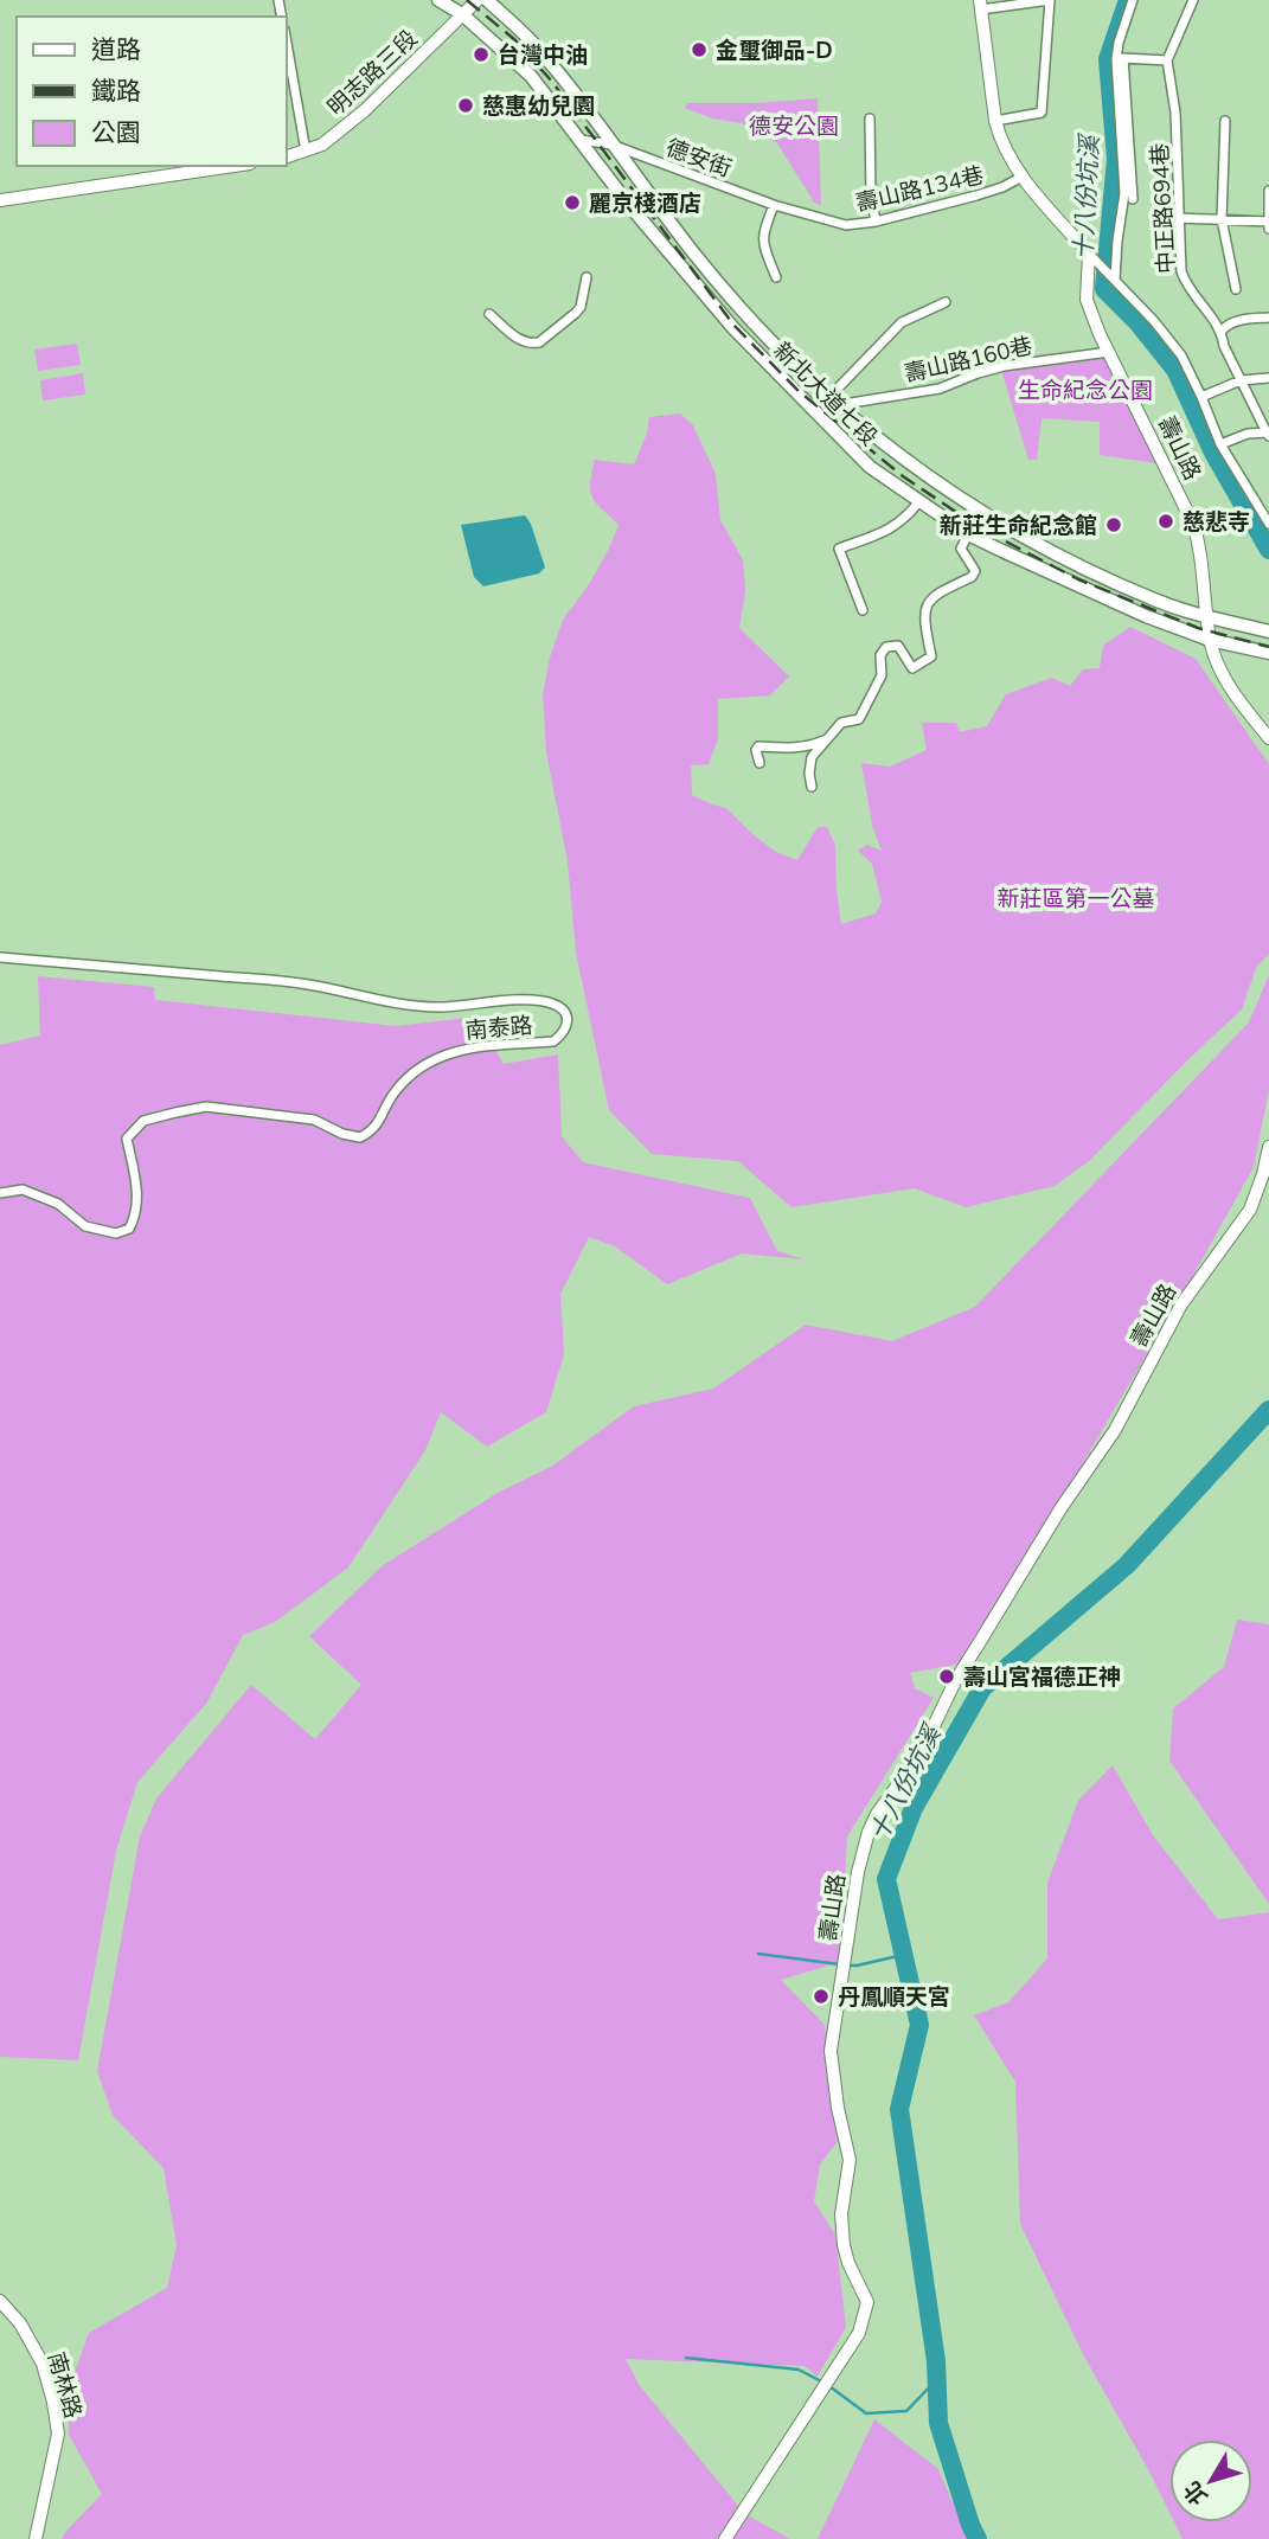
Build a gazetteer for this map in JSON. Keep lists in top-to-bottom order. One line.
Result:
{"streets":{"main road":["新北大道七段"],"street":["明志路三段","德安街","壽山路134巷","中正路694巷","壽山路160巷","壽山路","南泰路","南林路"]},"crossings":[["明志路三段","新北大道七段"],["德安街","壽山路134巷"],["德安街","新北大道七段"],["壽山路160巷","新北大道七段"],["壽山路160巷","壽山路"],["新北大道七段","壽山路"]],"water":["十八份坑溪"],"parks":["德安公園","生命紀念公園","新莊區第一公墓"],"places":["金璽御品-D","台灣中油","慈惠幼兒園","麗京棧酒店","慈悲寺","新莊生命紀念館","壽山宮福德正神","丹鳳順天宮"],"legend":["道路","鐵路","公園"],"north":"bottom left"}
